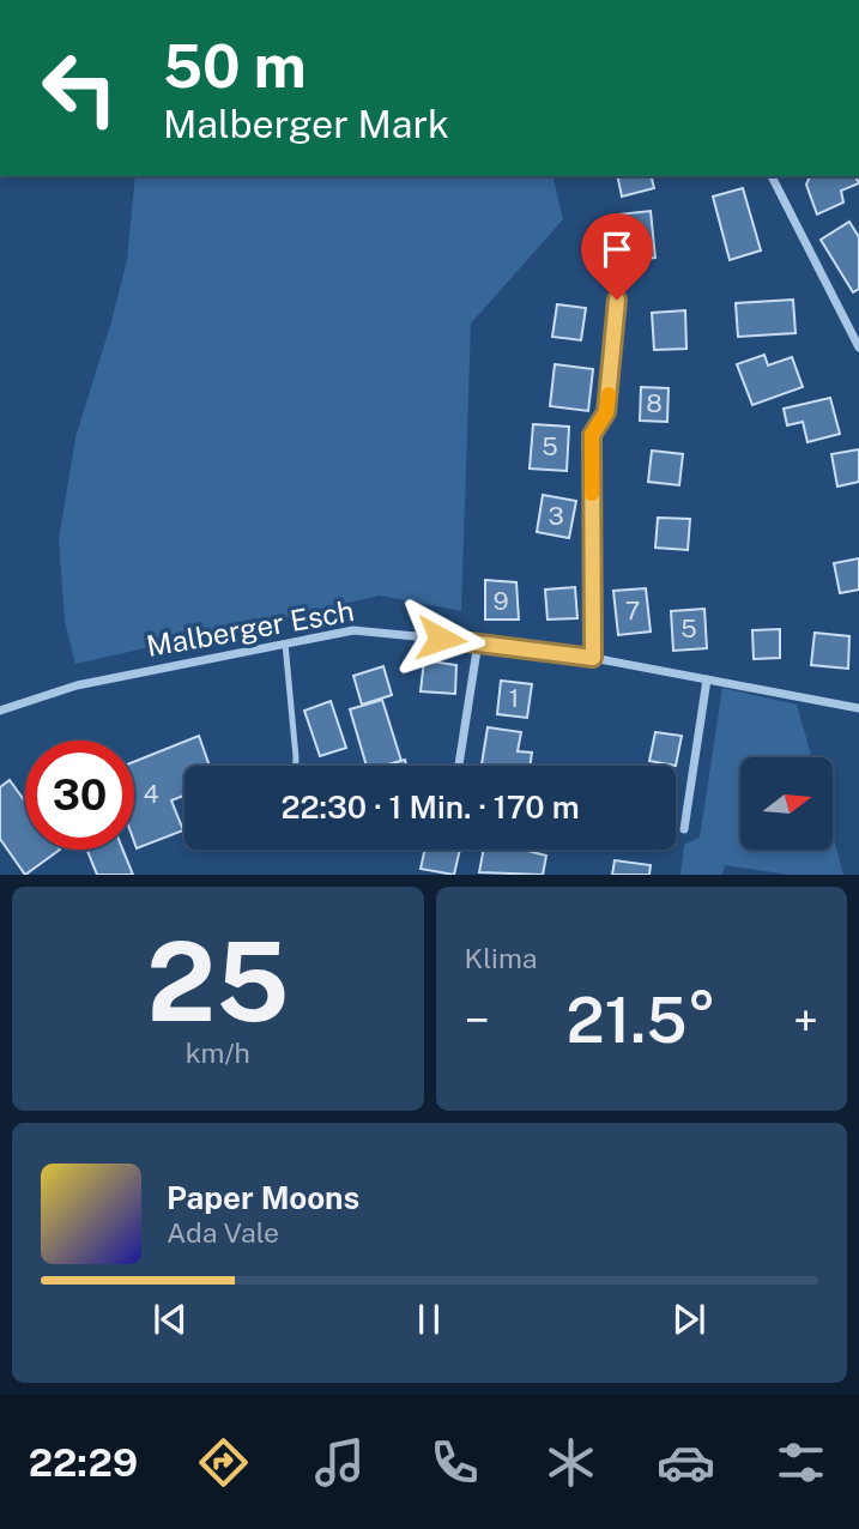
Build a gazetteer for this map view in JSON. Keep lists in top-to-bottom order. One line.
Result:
{"streets":{"street":["Malberger Esch"]},"house_numbers":["8","5","3","9","7","5","1","4"],"north":"right","page":{"turn":["50 m","Malberger Mark"],"limit":"30","trip":"22:30 · 1 Min. · 170 m","tile":[["25","km/h"],"Klima"],"heat":["−","21.5°","+"],"song":["Paper Moons","Ada Vale"],"tabs":"22:29"}}
